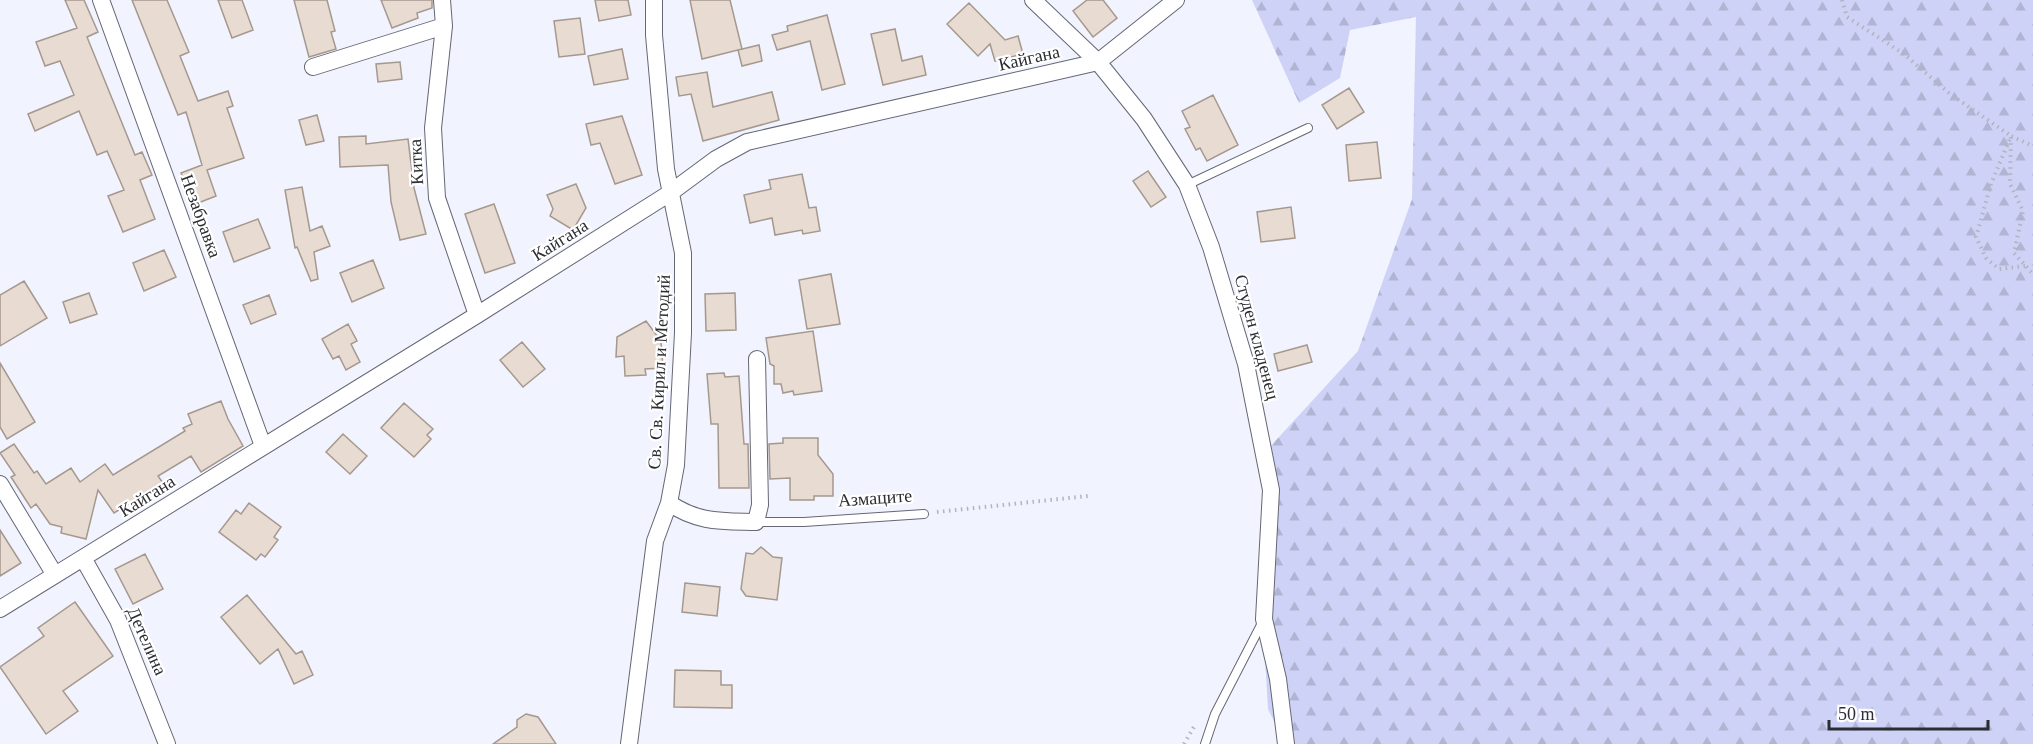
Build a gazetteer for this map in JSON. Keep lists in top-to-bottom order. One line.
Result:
{"streets":{"street":["Кайгана","Китка","Незабравка","Студен кладенец","Св. Св. Кирил и Методий","Азмаците","Детелина"]},"crossings":[["Кайгана","Китка"],["Кайгана","Незабравка"],["Кайгана","Студен кладенец"],["Кайгана","Св. Св. Кирил и Методий"],["Кайгана","Детелина"],["Св. Св. Кирил и Методий","Азмаците"]],"scale_bar":"50 m"}
